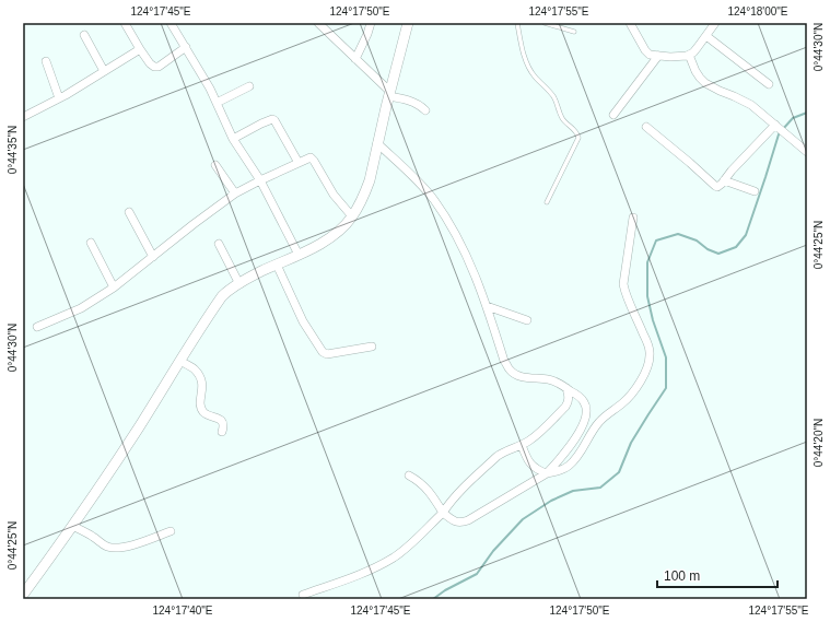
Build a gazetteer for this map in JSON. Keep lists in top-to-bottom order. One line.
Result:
{"scale_bar":"100 m","coordinates":["124°17'45\"E","124°17'50\"E","124°17'55\"E","124°18'00\"E","0°44'30\"N","0°44'35\"N","0°44'25\"N","0°44'20\"N","124°17'40\"E"]}
